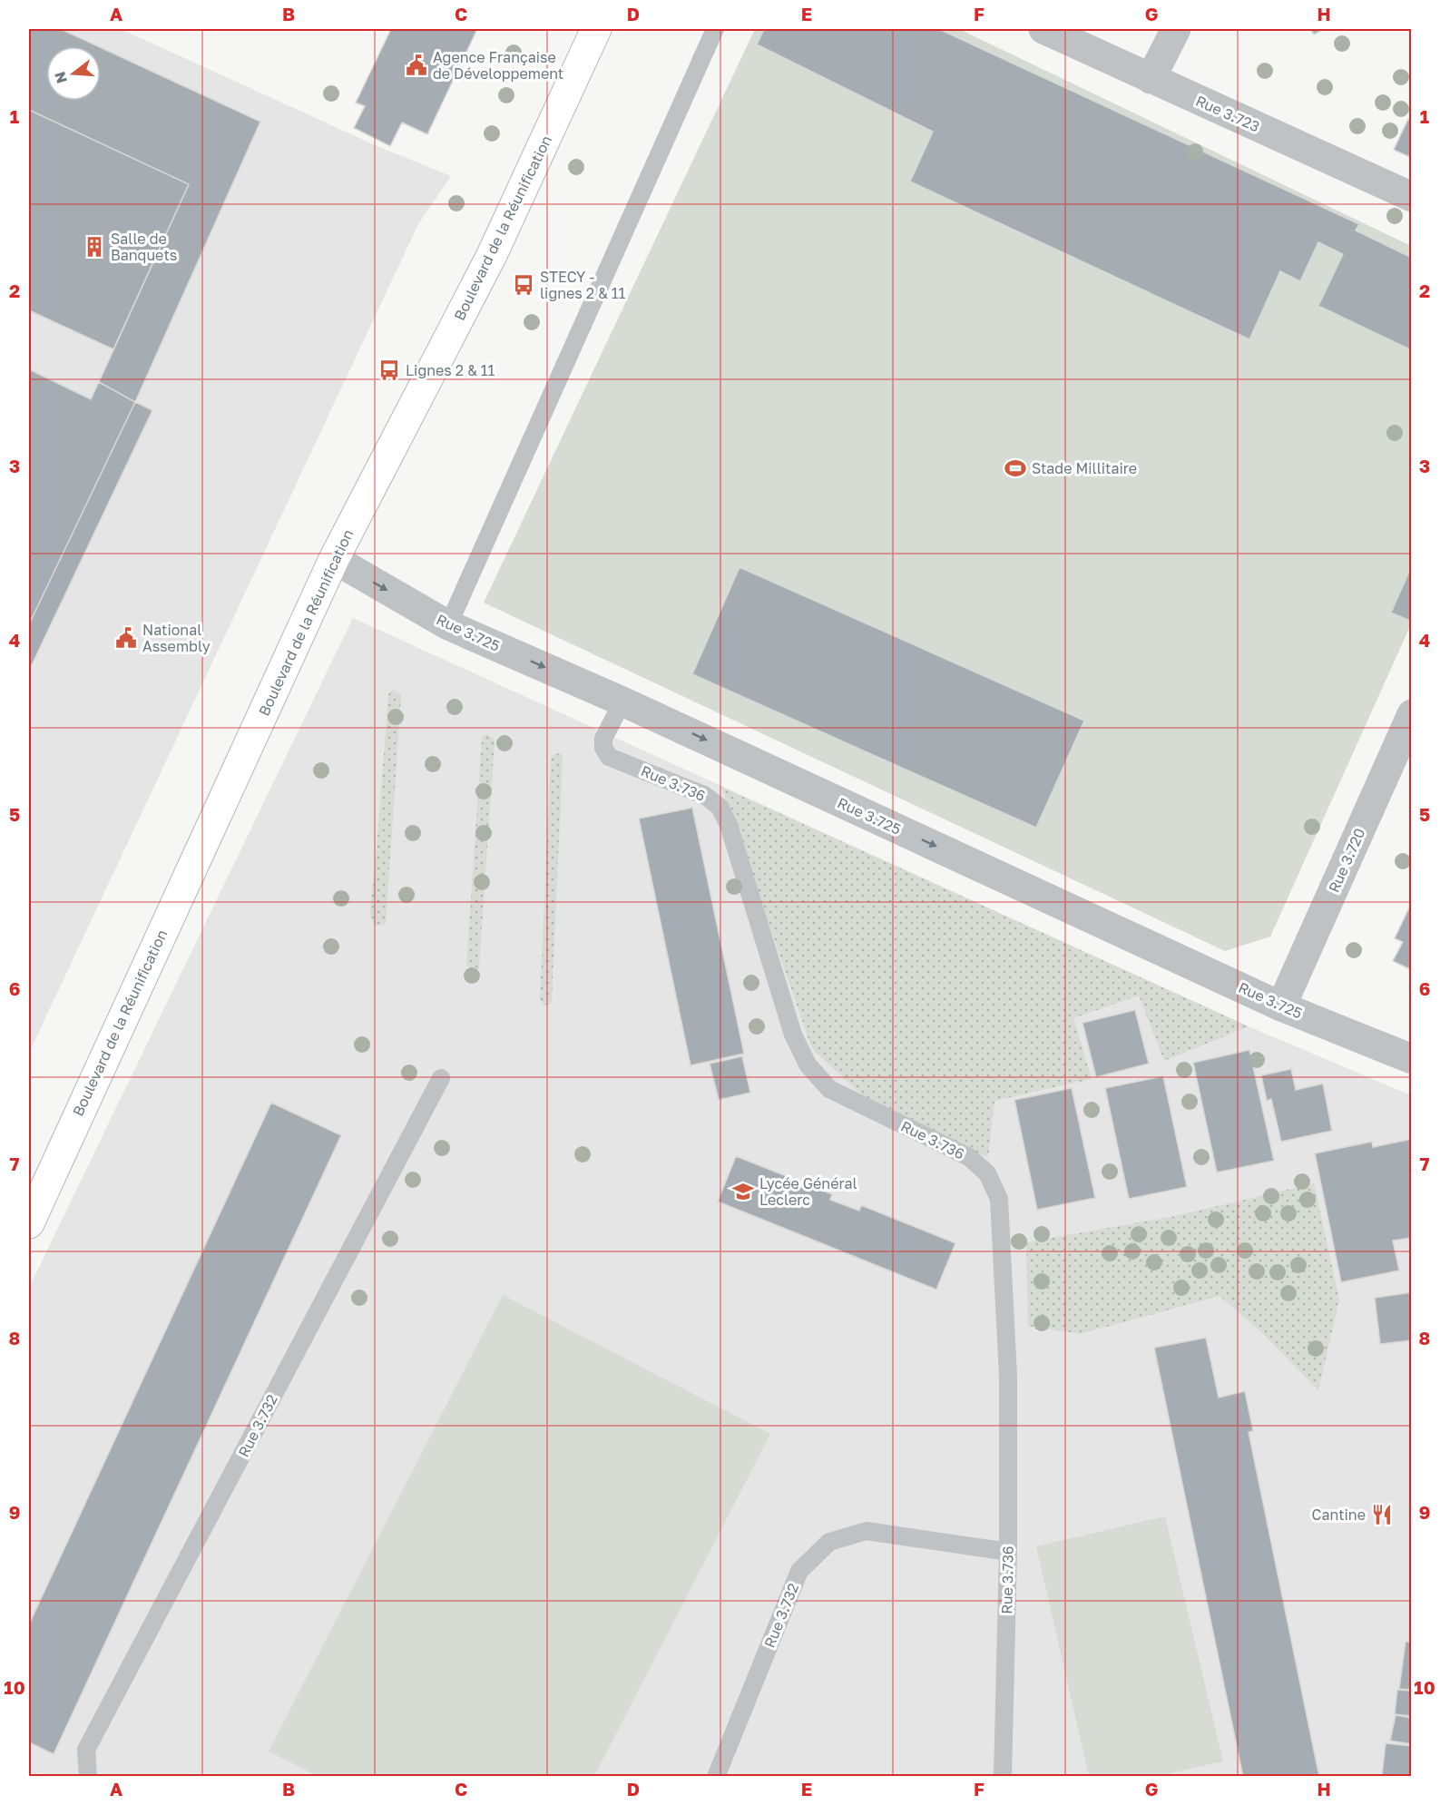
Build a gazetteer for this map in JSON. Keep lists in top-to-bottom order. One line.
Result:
{"streets":{"main road":["Boulevard de la Réunification"],"street":["Rue 3.723","Rue 3.725","Rue 3.720"],"lane":["Rue 3.736","Rue 3.732"]},"crossings":[["Boulevard de la Réunification","Rue 3.725"],["Rue 3.725","Rue 3.736"],["Rue 3.725","Rue 3.720"],["Rue 3.736","Rue 3.732"]],"one_way":["Rue 3.725"],"places":{"public building":["Agence Française de Développement","National Assembly"],"building":["Salle de Banquets"],"bus stop":["STECY - lignes 2 & 11","Lignes 2 & 11"],"sports":["Stade Millitaire"],"school or university":["Lycée Général Leclerc"],"restaurant":["Cantine"]},"north":"left","grid":{"columns":["A","B","C","D","E","F","G","H"],"rows":["1","2","3","4","5","6","7","8","9","10"]}}
